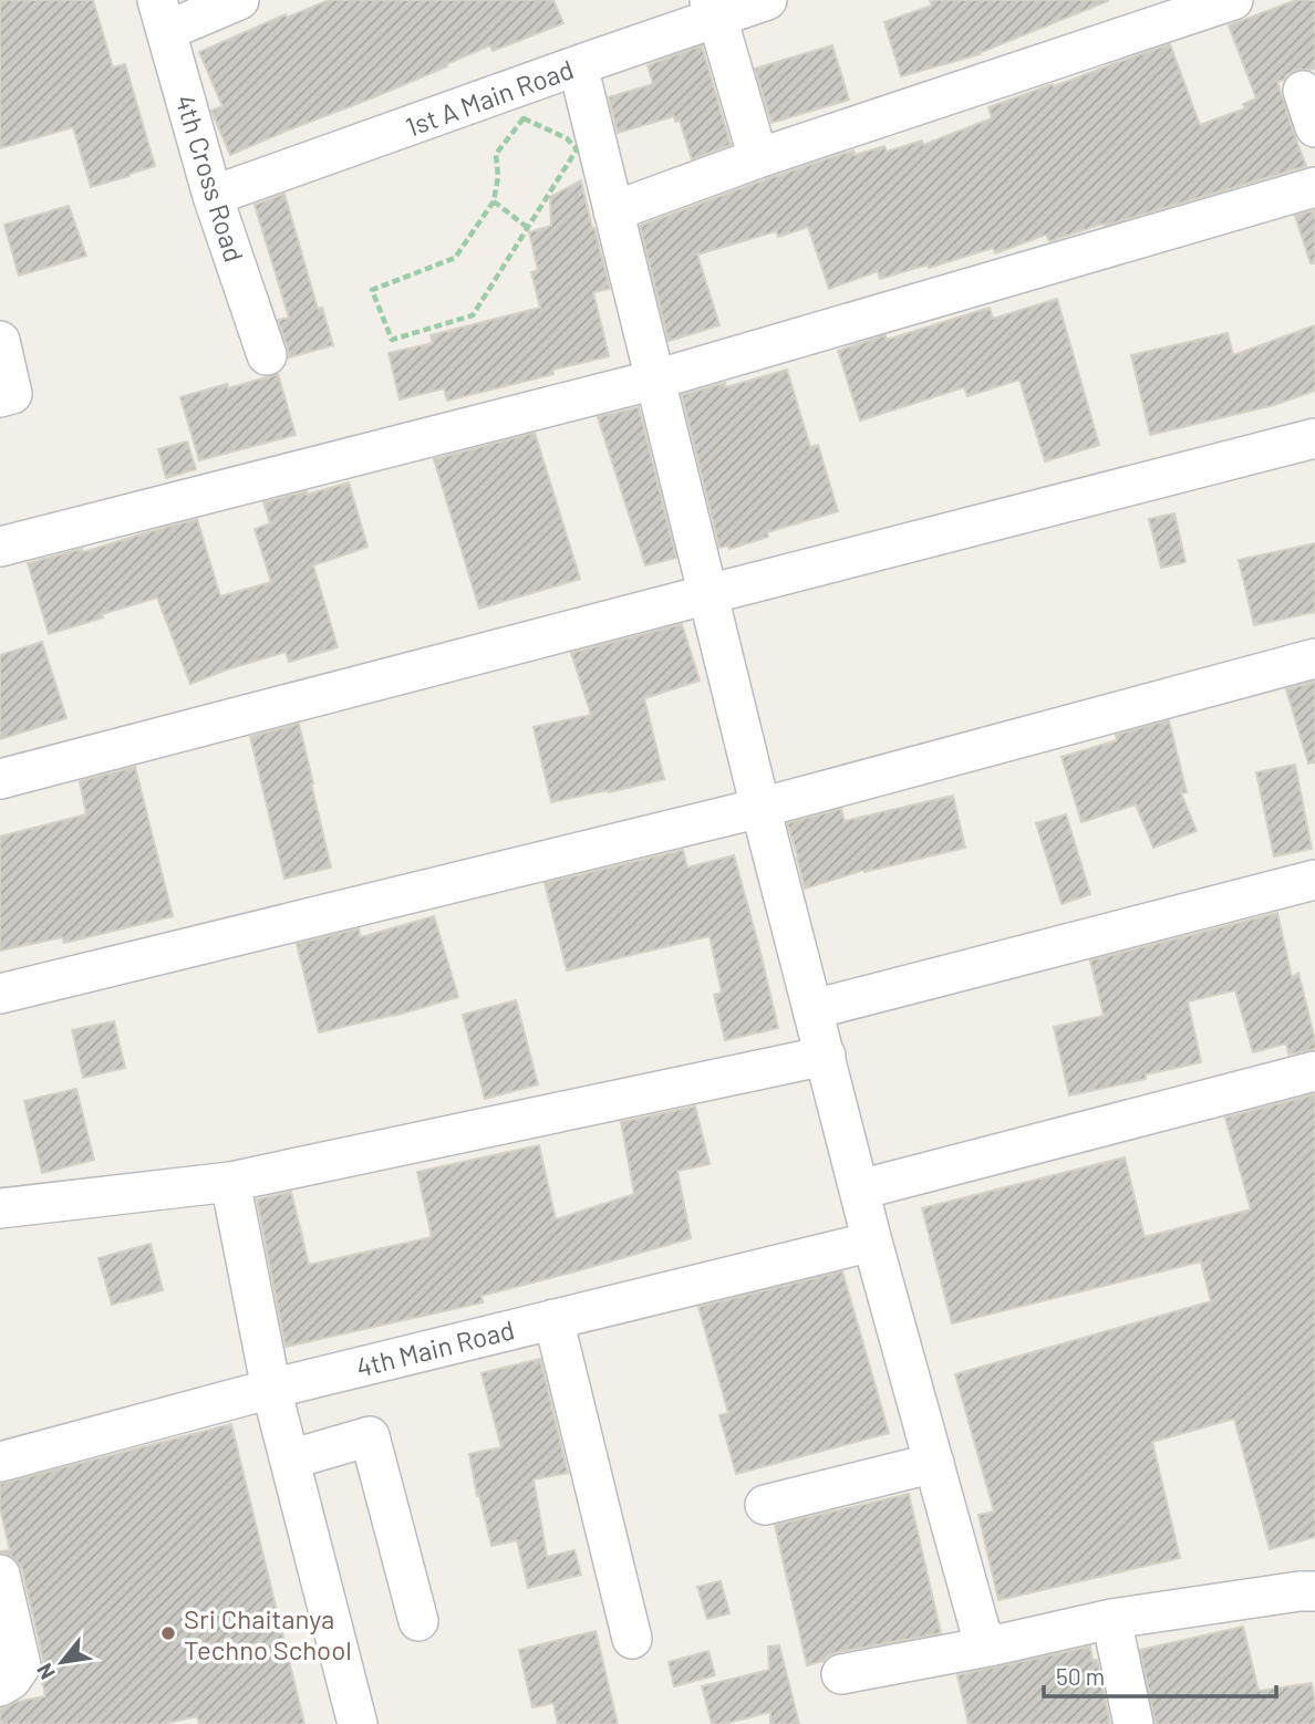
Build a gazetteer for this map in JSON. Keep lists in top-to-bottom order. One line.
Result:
{"streets":{"street":["1st A Main Road","4th Cross Road","4th Main Road"]},"crossings":[["1st A Main Road","4th Cross Road"]],"places":["Sri Chaitanya Techno School"],"scale_bar":"50 m","north":"bottom left"}
